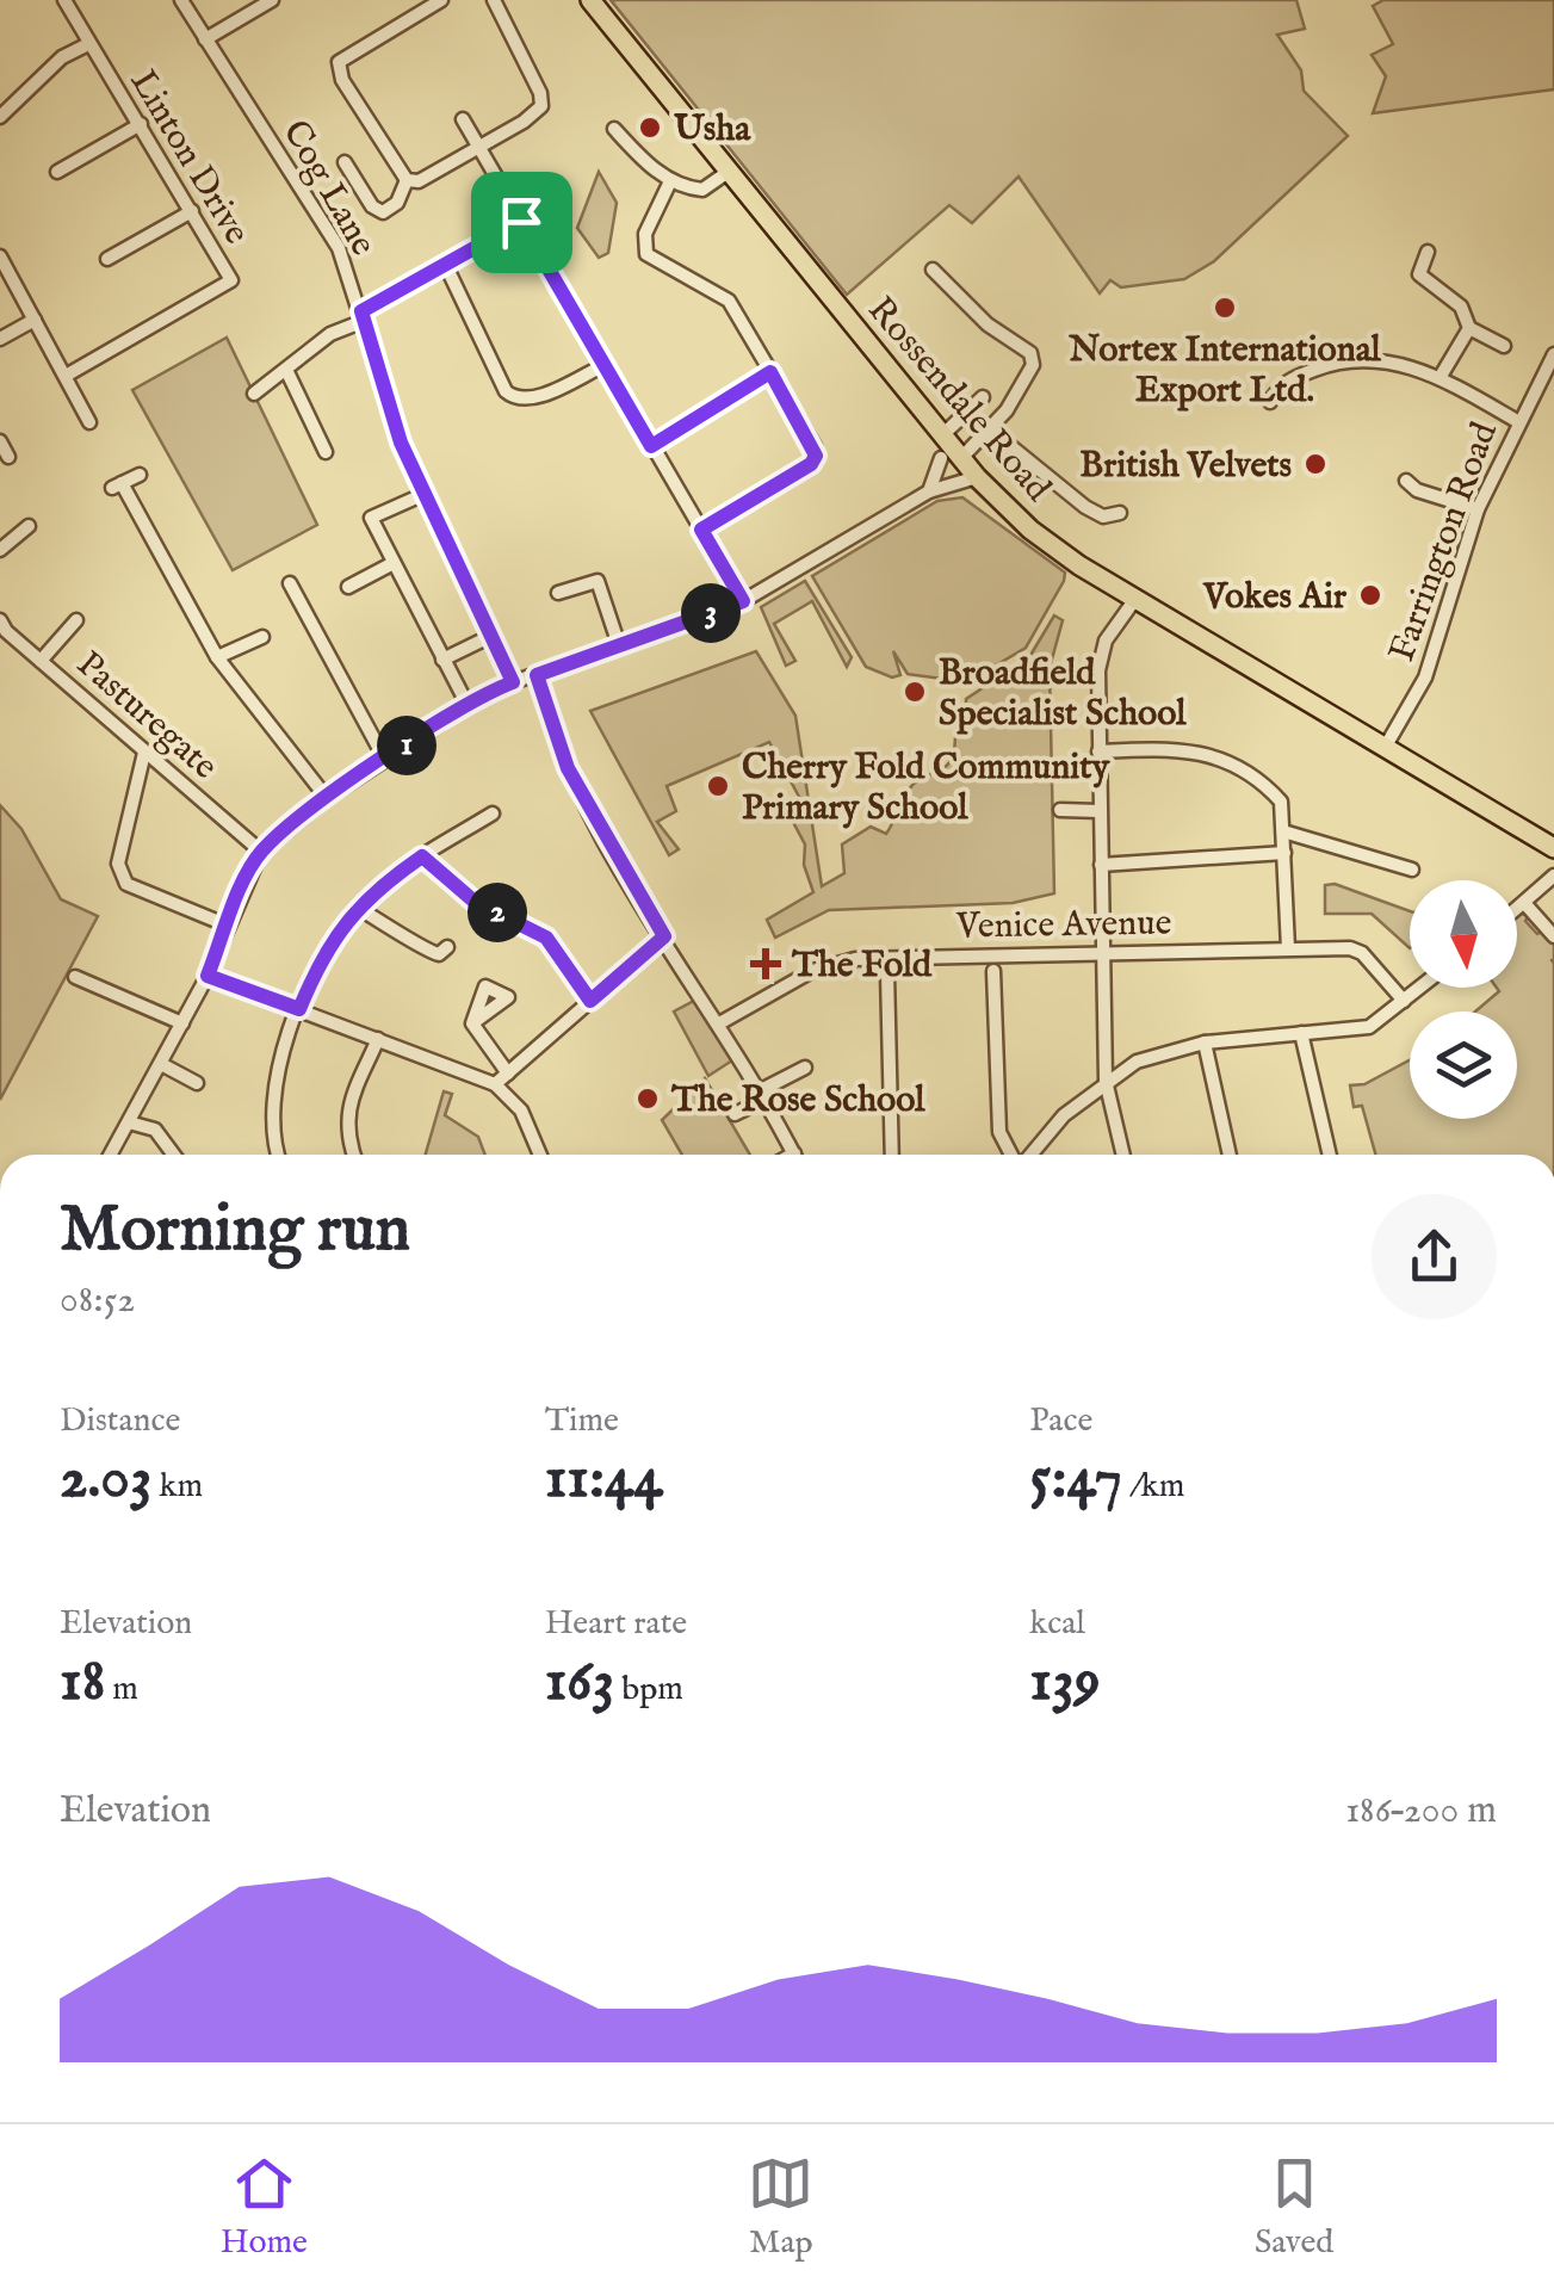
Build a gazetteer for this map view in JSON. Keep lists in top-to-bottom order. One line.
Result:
{"streets":{"highway":["Rossendale Road"],"street":["Linton Drive","Cog Lane","Farrington Road","Pasturegate","Venice Avenue"]},"crossings":[["Rossendale Road","Farrington Road"]],"places":{"other":["Usha","Nortex International Export Ltd.","British Velvets","Vokes Air","Broadfield Specialist School","Cherry Fold Community Primary School","The Rose School"],"health":["The Fold"]},"north":"bottom","page":{"pins":["3","1","2"],"heading":["Morning run","08:52"],"stats":[["Distance","2.03 km"],["Time","11:44"],["Pace","5:47 /km"],["Elevation","18 m"],["Heart rate","163 bpm"],["kcal","139"]],"chart":["Elevation","186–200 m"],"tabs":["Home","Map","Saved"]}}
